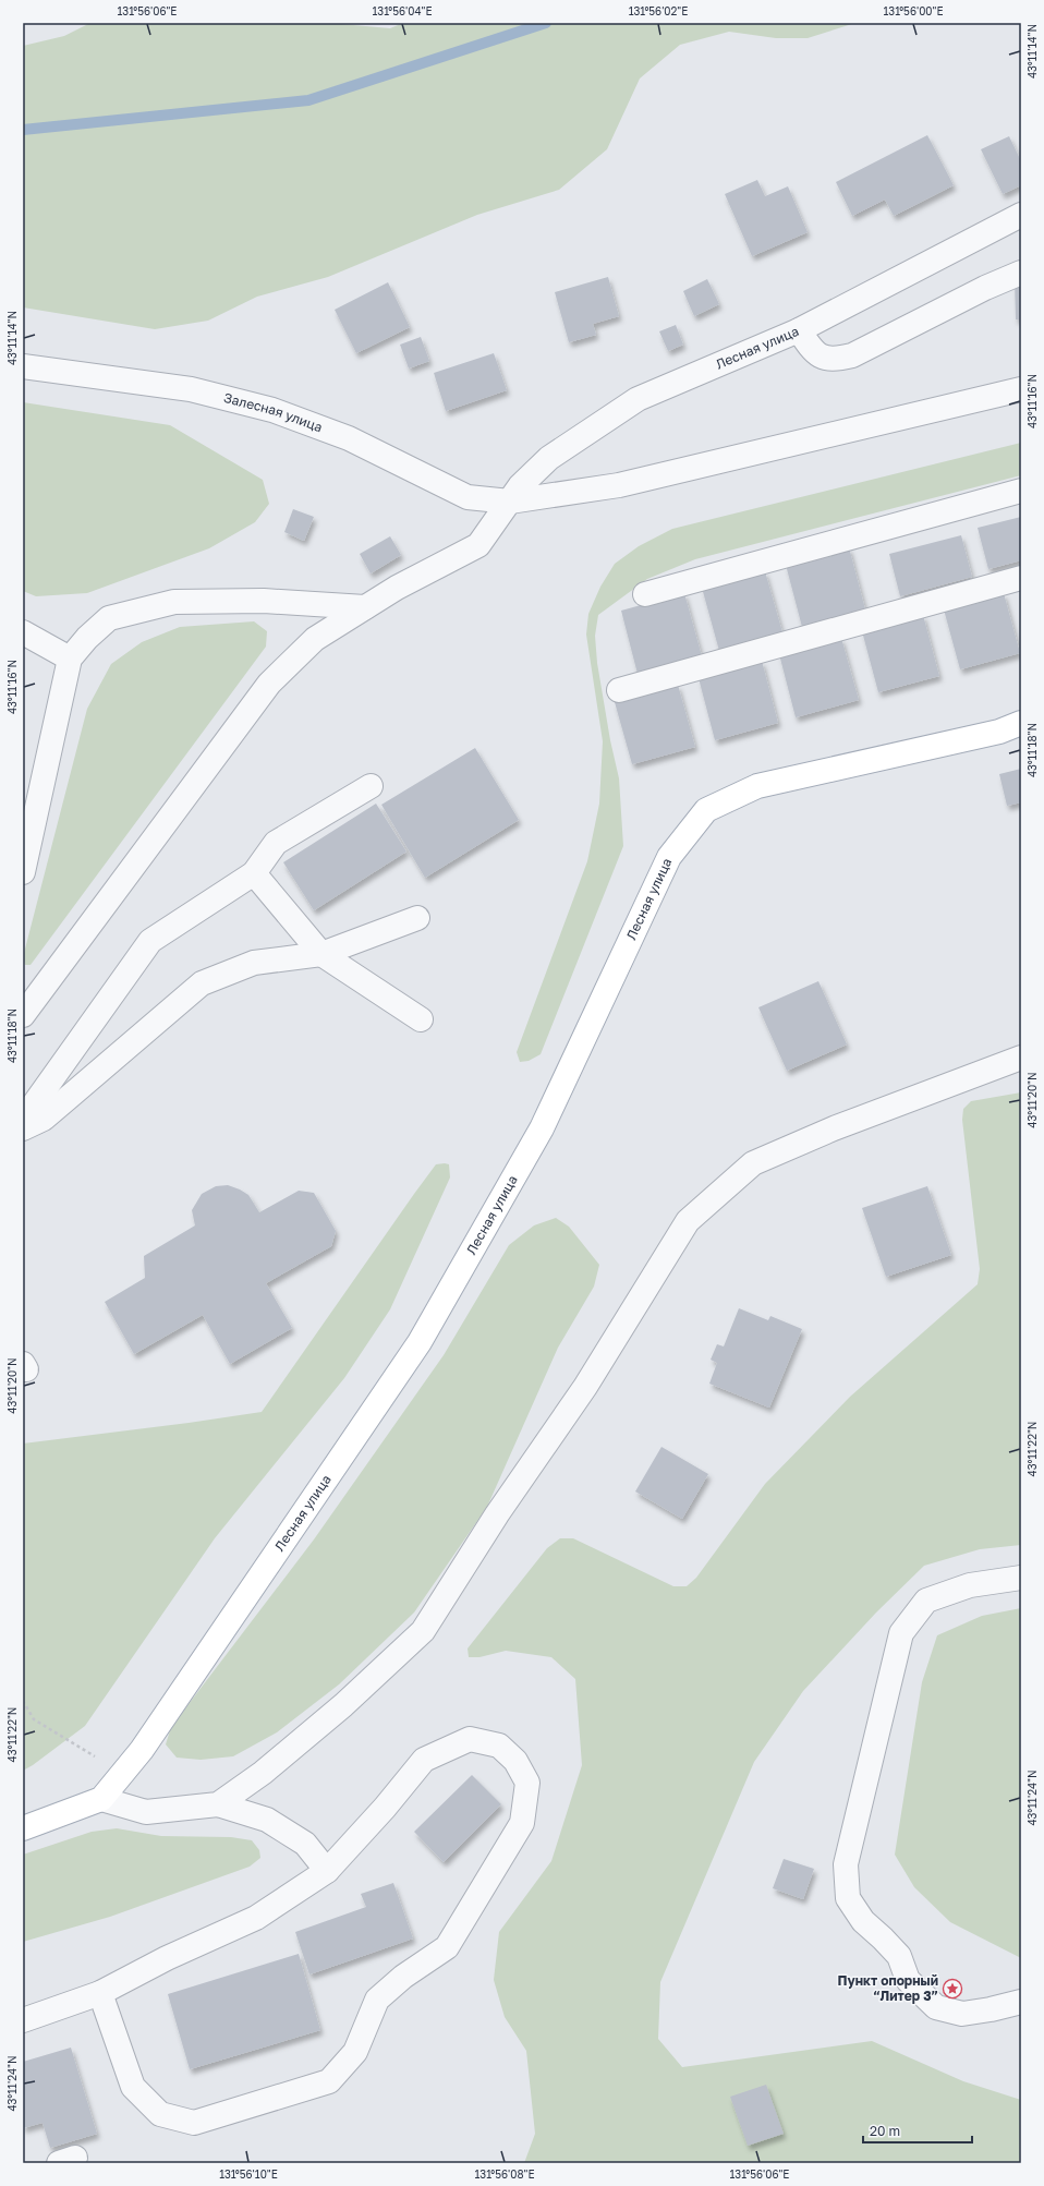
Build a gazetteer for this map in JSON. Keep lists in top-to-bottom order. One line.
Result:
{"streets":{"main road":["Лесная улица"],"street":["Залесная улица"]},"crossings":[["Лесная улица","Залесная улица"]],"places":{"place":["Пункт опорный “Литер 3”"]},"scale_bar":"20 m","coordinates":["131°56'06\"E","131°56'04\"E","131°56'02\"E","131°56'00\"E","43°11'14\"N","43°11'16\"N","43°11'18\"N","43°11'20\"N","43°11'22\"N","43°11'24\"N","131°56'10\"E","131°56'08\"E"]}
